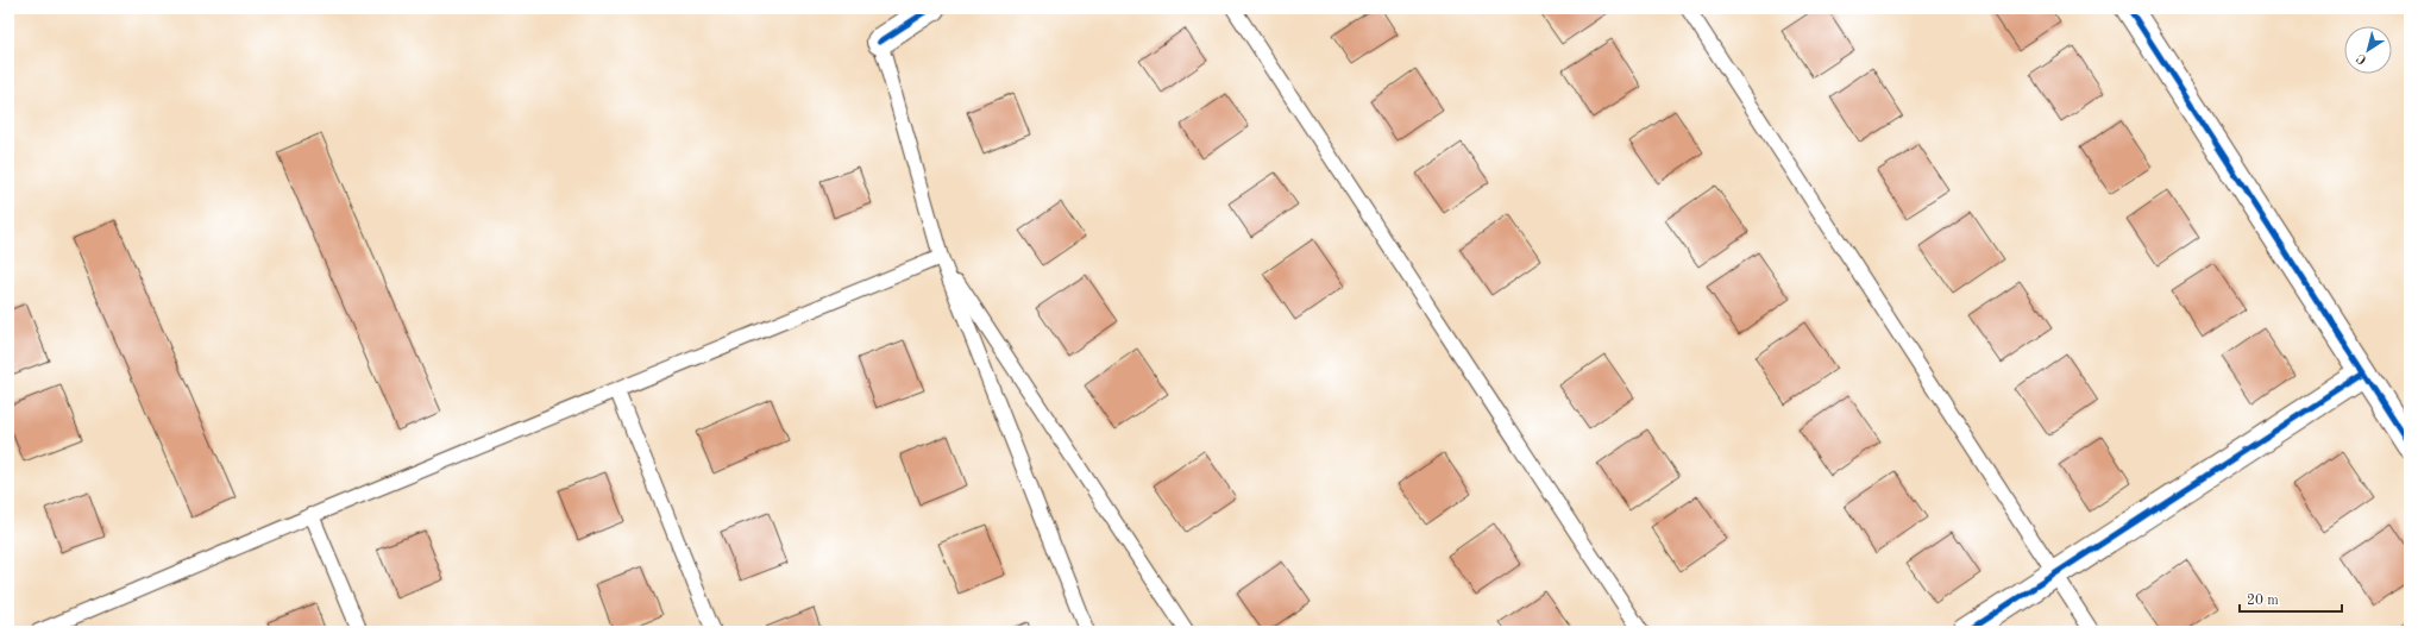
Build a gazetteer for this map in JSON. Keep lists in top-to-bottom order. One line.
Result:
{"scale_bar":"20 m","north":"bottom left"}
